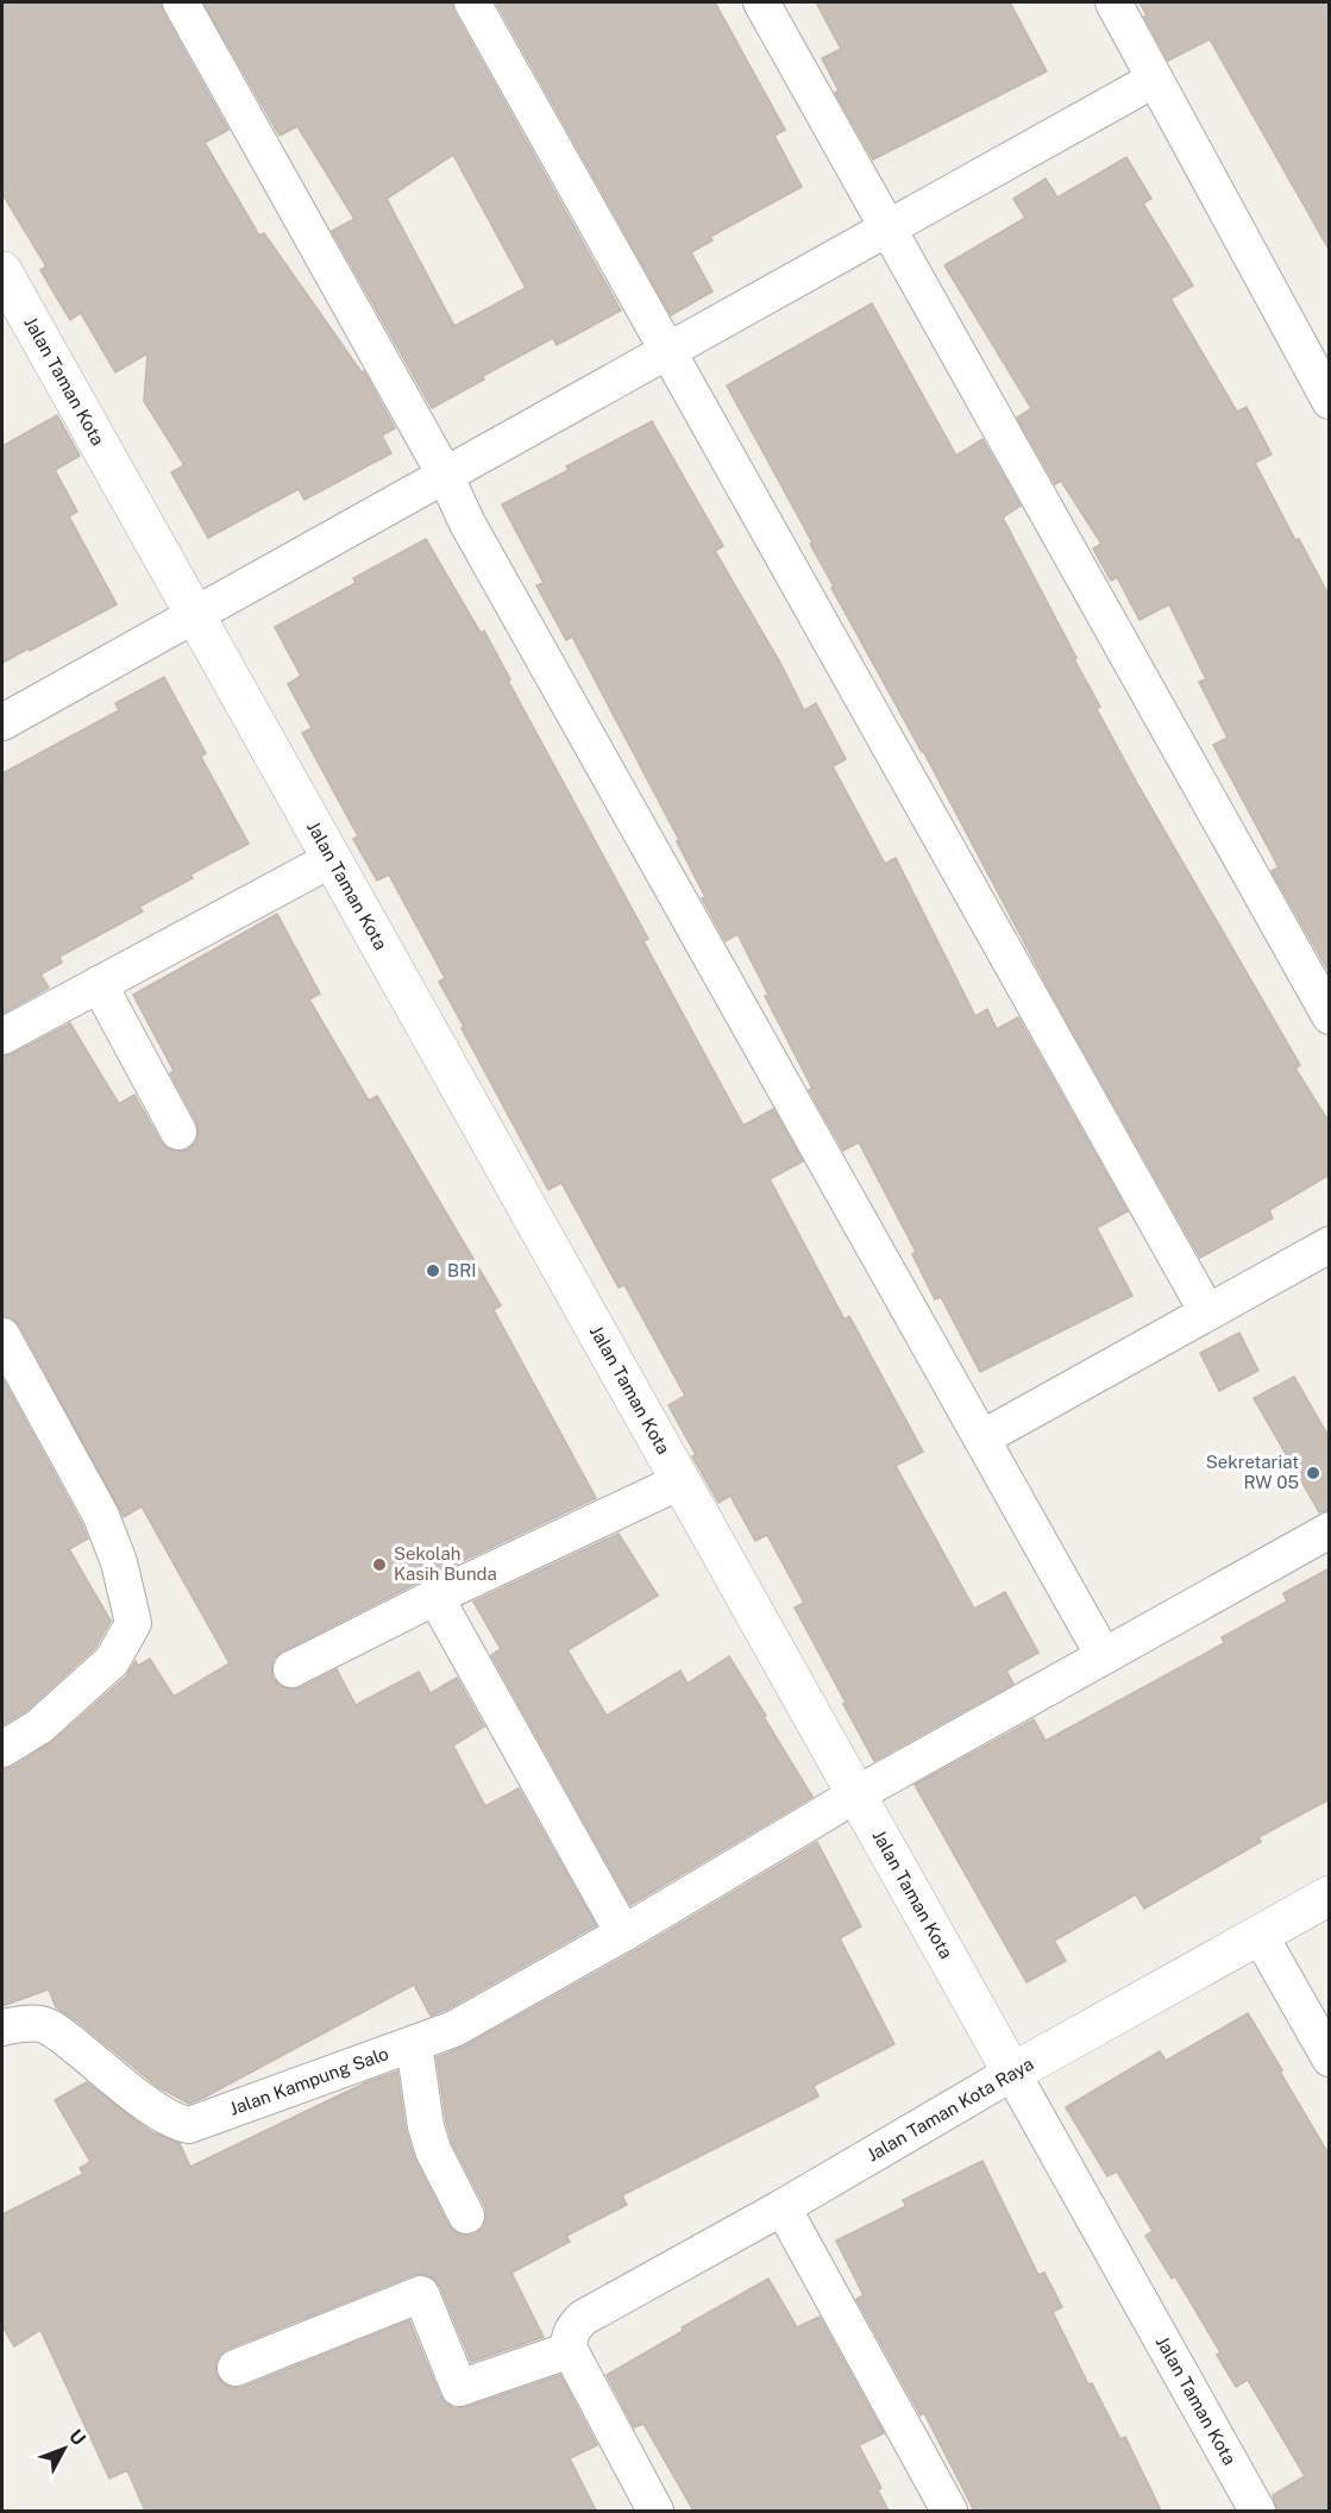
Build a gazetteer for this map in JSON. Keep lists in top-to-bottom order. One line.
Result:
{"streets":{"street":["Jalan Taman Kota","Jalan Kampung Salo","Jalan Taman Kota Raya"]},"crossings":[["Jalan Taman Kota","Jalan Kampung Salo"],["Jalan Taman Kota","Jalan Taman Kota Raya"]],"places":["BRI","Sekretariat RW 05","Sekolah Kasih Bunda"],"north":"top right"}
